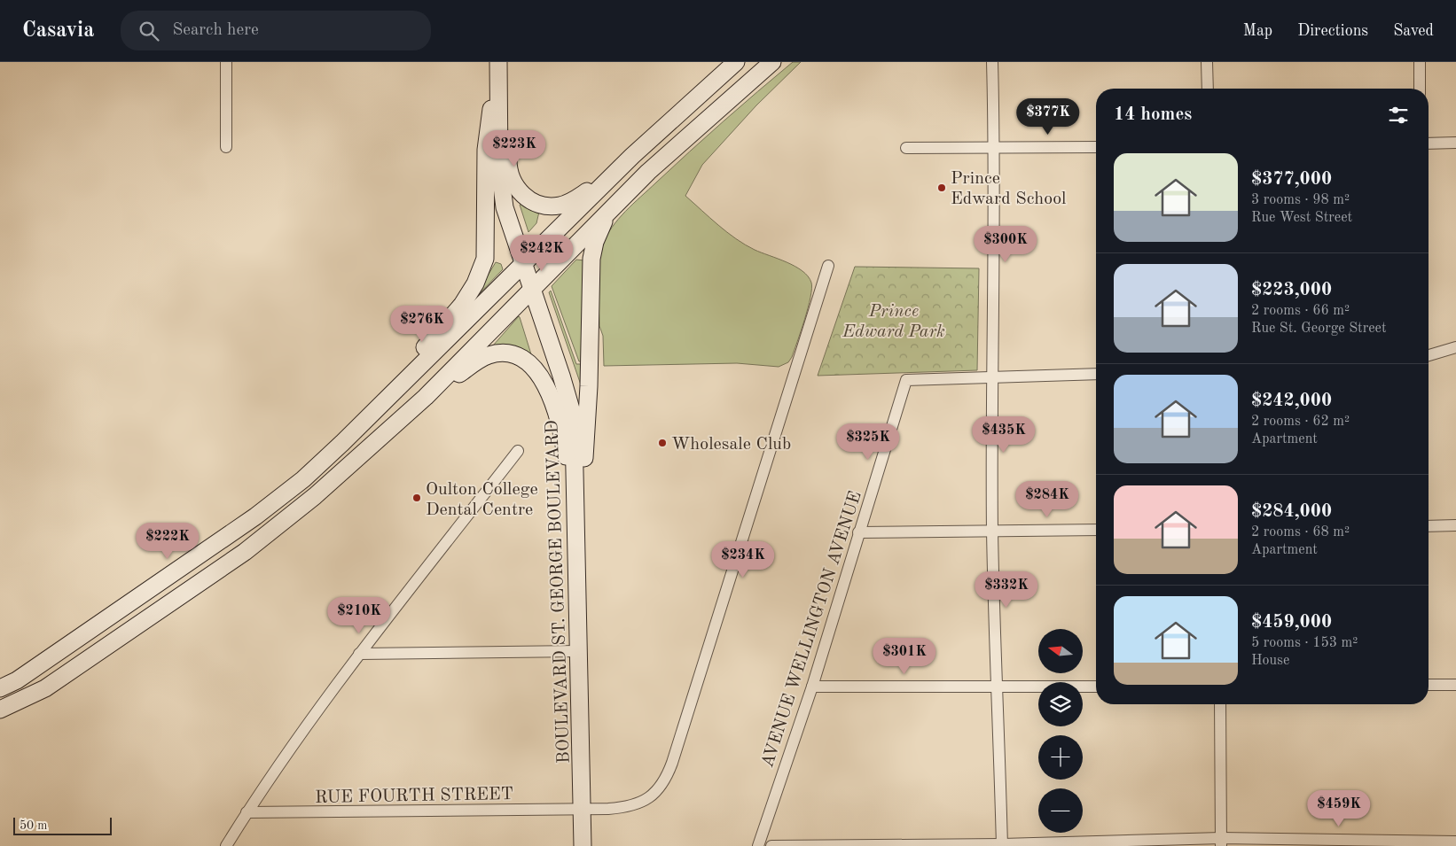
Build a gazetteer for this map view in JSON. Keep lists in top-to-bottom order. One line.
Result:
{"streets":{"main road":["BOULEVARD ST. GEORGE BOULEVARD"],"street":["AVENUE WELLINGTON AVENUE","RUE FOURTH STREET"]},"crossings":[["BOULEVARD ST. GEORGE BOULEVARD","RUE FOURTH STREET"]],"parks":["Prince Edward Park"],"places":["Prince Edward School","Wholesale Club","Oulton College Dental Centre"],"scale_bar":"50 m","north":"left","page":{"header":"Casavia","search":"Search here","nav":["Map","Directions","Saved"],"heading":"14 homes","price":["$377K","$223K","$300K","$242K","$276K","$435K","$325K","$284K","$222K","$234K","$332K","$210K","$301K","$459K"],"list":[{"name":"$377,000","note":"3 rooms · 98 m² · Rue West Street"},{"name":"$223,000","note":"2 rooms · 66 m² · Rue St. George Street"},{"name":"$242,000","note":"2 rooms · 62 m² · Apartment"},{"name":"$284,000","note":"2 rooms · 68 m² · Apartment"},{"name":"$459,000","note":"5 rooms · 153 m² · House"}],"map_buttons":["+","−"],"scale":"50 m"}}
